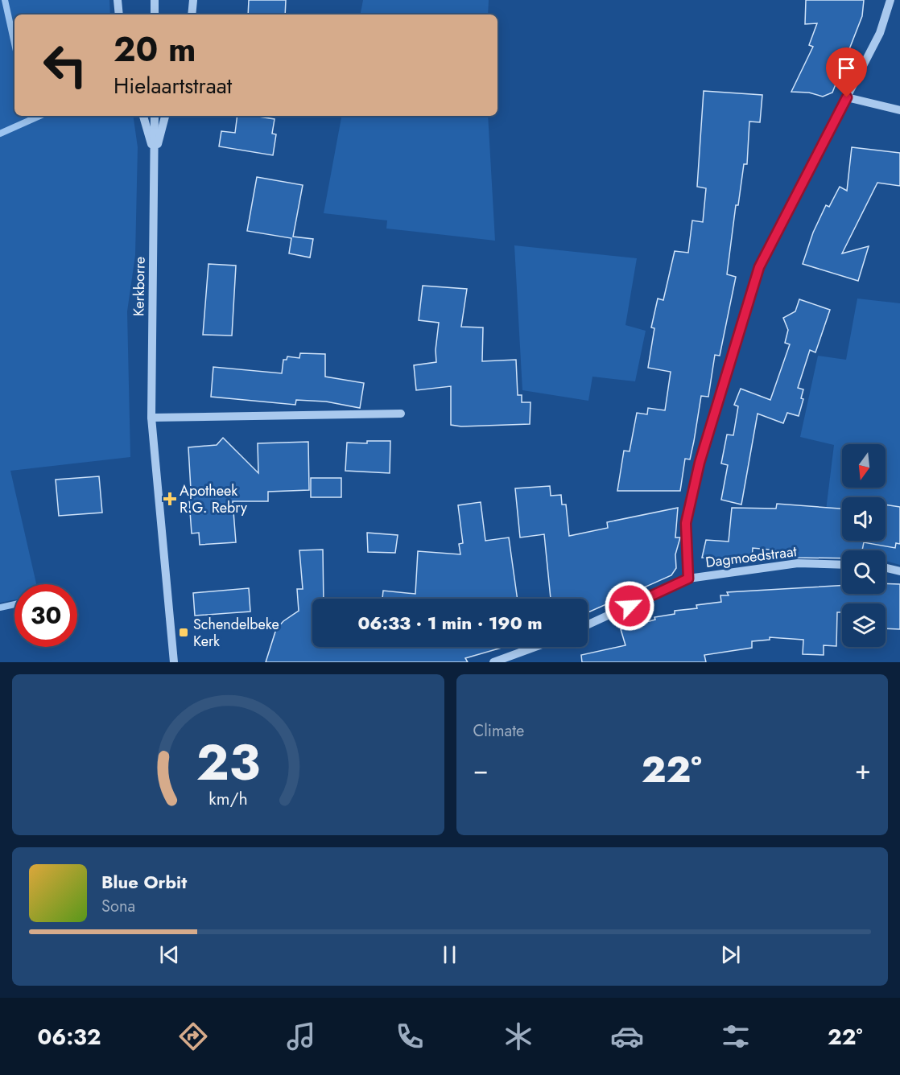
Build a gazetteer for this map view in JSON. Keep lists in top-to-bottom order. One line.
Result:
{"streets":{"street":["Kerkborre","Dagmoedstraat"]},"places":{"health":["Apotheek R.G. Rebry"],"transit":["Schendelbeke Kerk"]},"north":"bottom","page":{"turn":["20 m","Hielaartstraat"],"limit":"30","trip":"06:33 · 1 min · 190 m","tile":"Climate","heat":["−","22°","+"],"song":["Blue Orbit","Sona"],"tabs":["06:32","22°"],"gauge":["23","km/h"]}}
